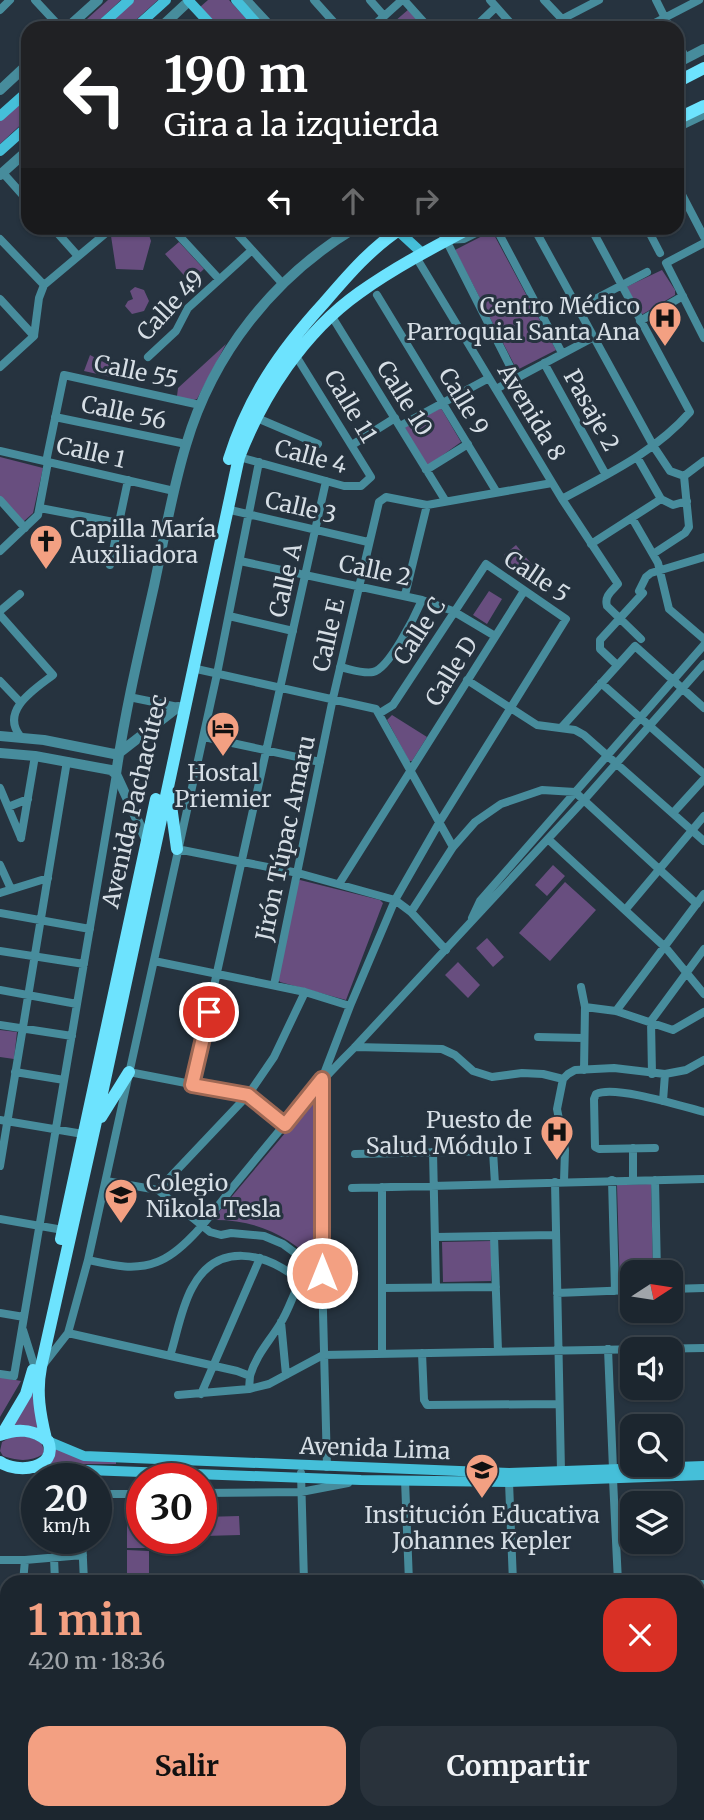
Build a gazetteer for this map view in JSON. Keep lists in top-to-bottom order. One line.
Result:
{"streets":{"main road":["Avenida Pachacútec","Avenida Lima"],"street":["Calle 49","Calle 55","Calle 10","Calle 9","Calle 11","Pasaje 2","Calle 56","Avenida 8","Calle 1","Calle 4","Calle 3","Calle 2","Calle 5","Calle A","Calle C","Calle E","Calle D","Jirón Túpac Amaru"]},"crossings":[["Calle 55","Calle 56"],["Calle 55","Avenida Pachacútec"],["Calle 10","Avenida Pachacútec"],["Calle 11","Calle 4"],["Calle 11","Avenida Pachacútec"],["Calle 56","Avenida Pachacútec"],["Avenida 8","Avenida Pachacútec"],["Calle 1","Avenida Pachacútec"],["Calle 4","Calle A"],["Calle 4","Avenida Pachacútec"],["Calle 3","Calle A"],["Calle 3","Calle E"],["Calle 3","Avenida Pachacútec"],["Calle 2","Calle A"],["Calle 2","Calle C"],["Calle 2","Calle E"],["Calle 2","Calle D"],["Calle 2","Avenida Pachacútec"],["Calle 5","Calle C"],["Calle 5","Calle D"],["Calle E","Jirón Túpac Amaru"],["Avenida Pachacútec","Avenida Lima"]],"places":{"hospital":["Centro Médico Parroquial Santa Ana","Puesto de Salud Módulo I"],"church":["Capilla María Auxiliadora"],"hotel":["Hostal Priemier"],"school or university":["Colegio Nikola Tesla","Institución Educativa Johannes Kepler"]},"north":"right","page":{"turn":["190 m","Gira a la izquierda"],"speed":"20 km/h","limit":"30","heading":["1 min","420 m · 18:36"],"buttons":["Salir","Compartir"]}}
